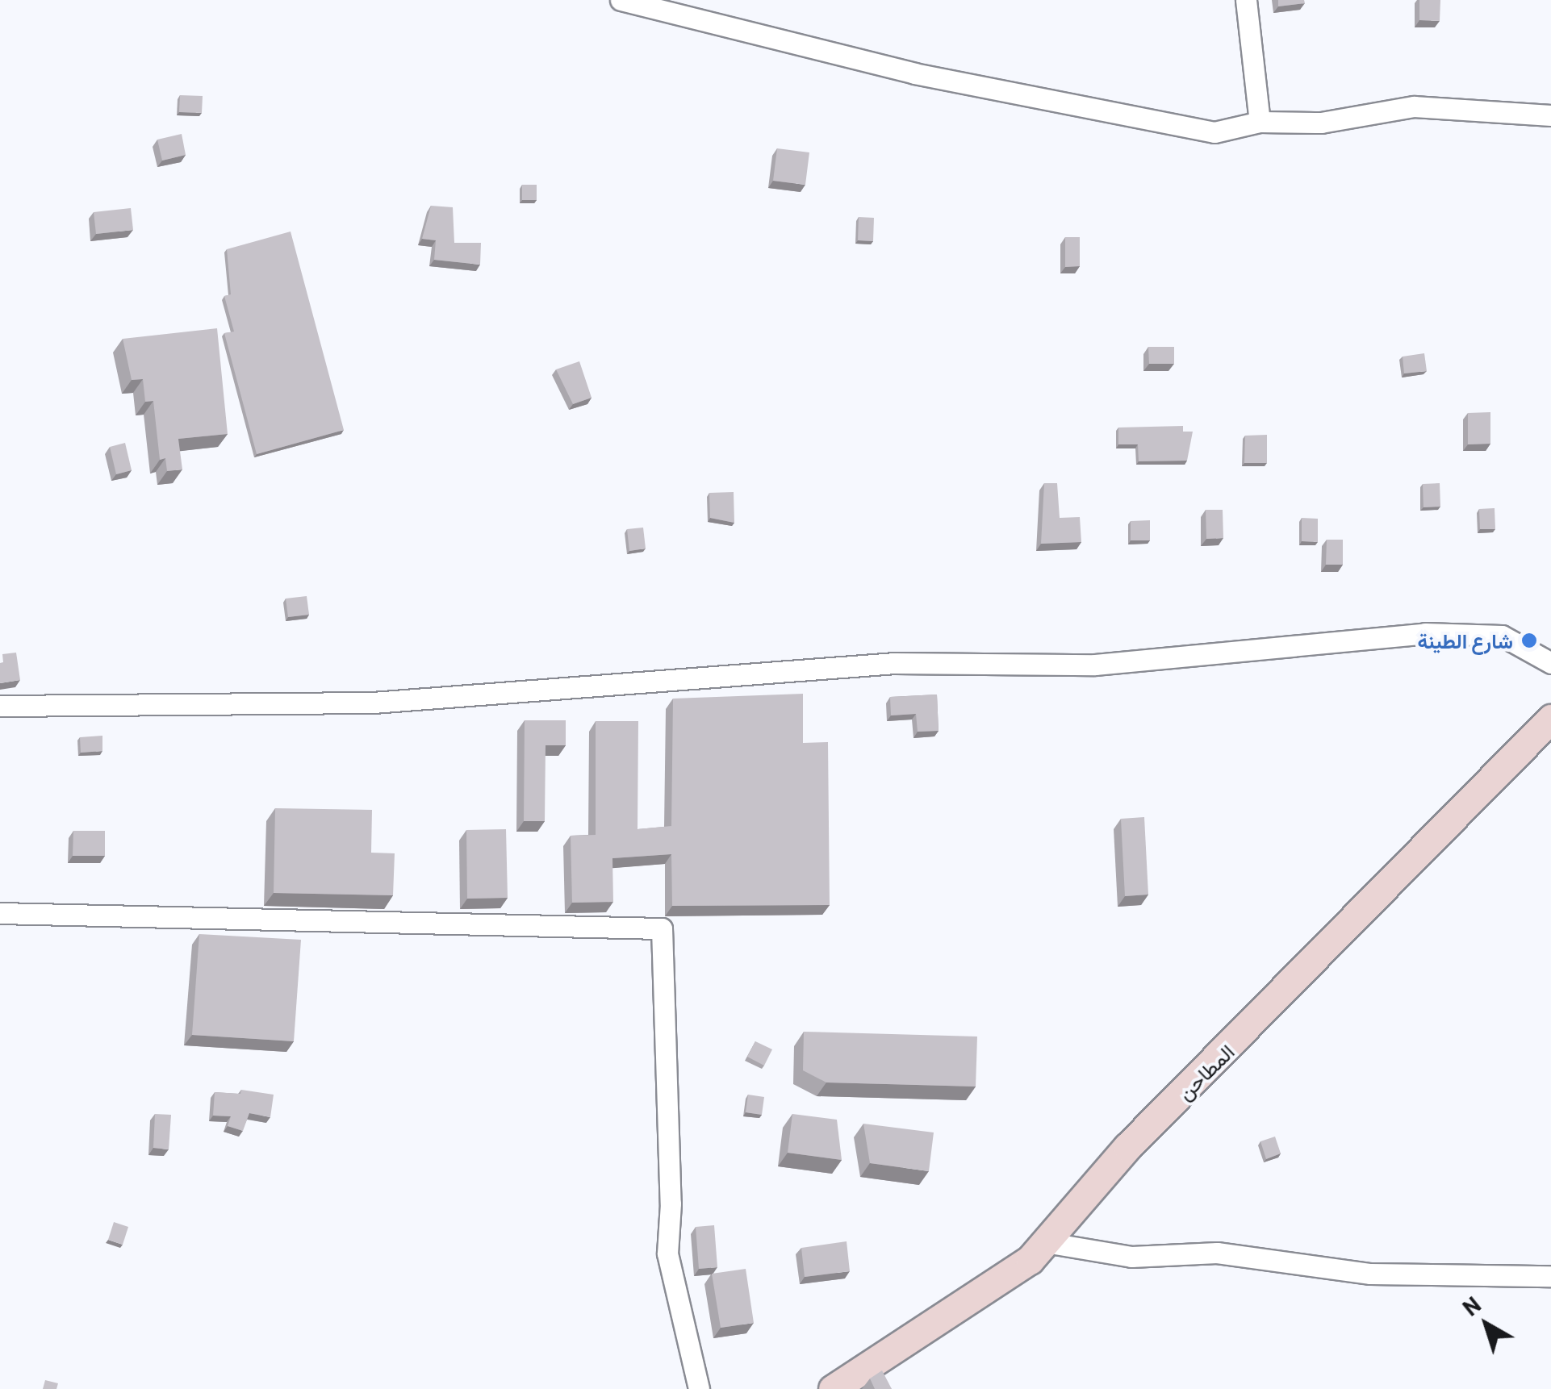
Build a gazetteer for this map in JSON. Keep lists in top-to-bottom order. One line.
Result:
{"streets":{"main road":["المطاحن"]},"places":["شارع الطينة"],"north":"top left"}
